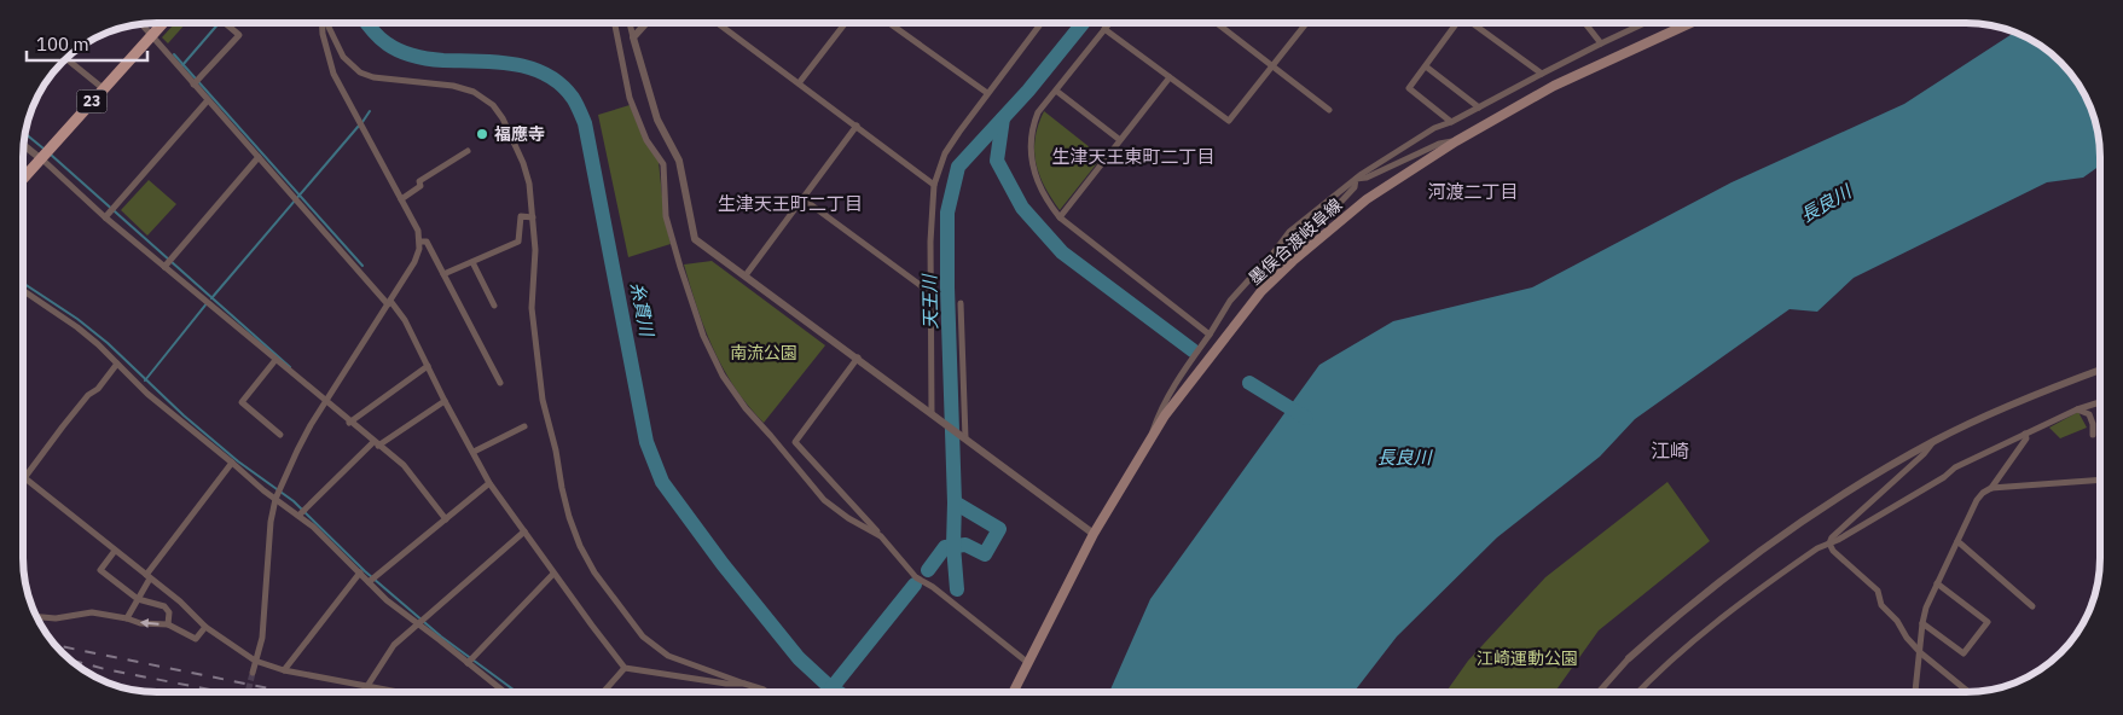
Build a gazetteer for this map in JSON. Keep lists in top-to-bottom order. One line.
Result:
{"streets":{"main road":["23","墨俣合渡岐阜線"]},"districts":["生津天王東町二丁目","河渡二丁目","生津天王町二丁目","江崎"],"water":["長良川","天王川","糸貫川"],"parks":["南流公園","江崎運動公園"],"places":["福應寺"],"scale_bar":"100 m"}
